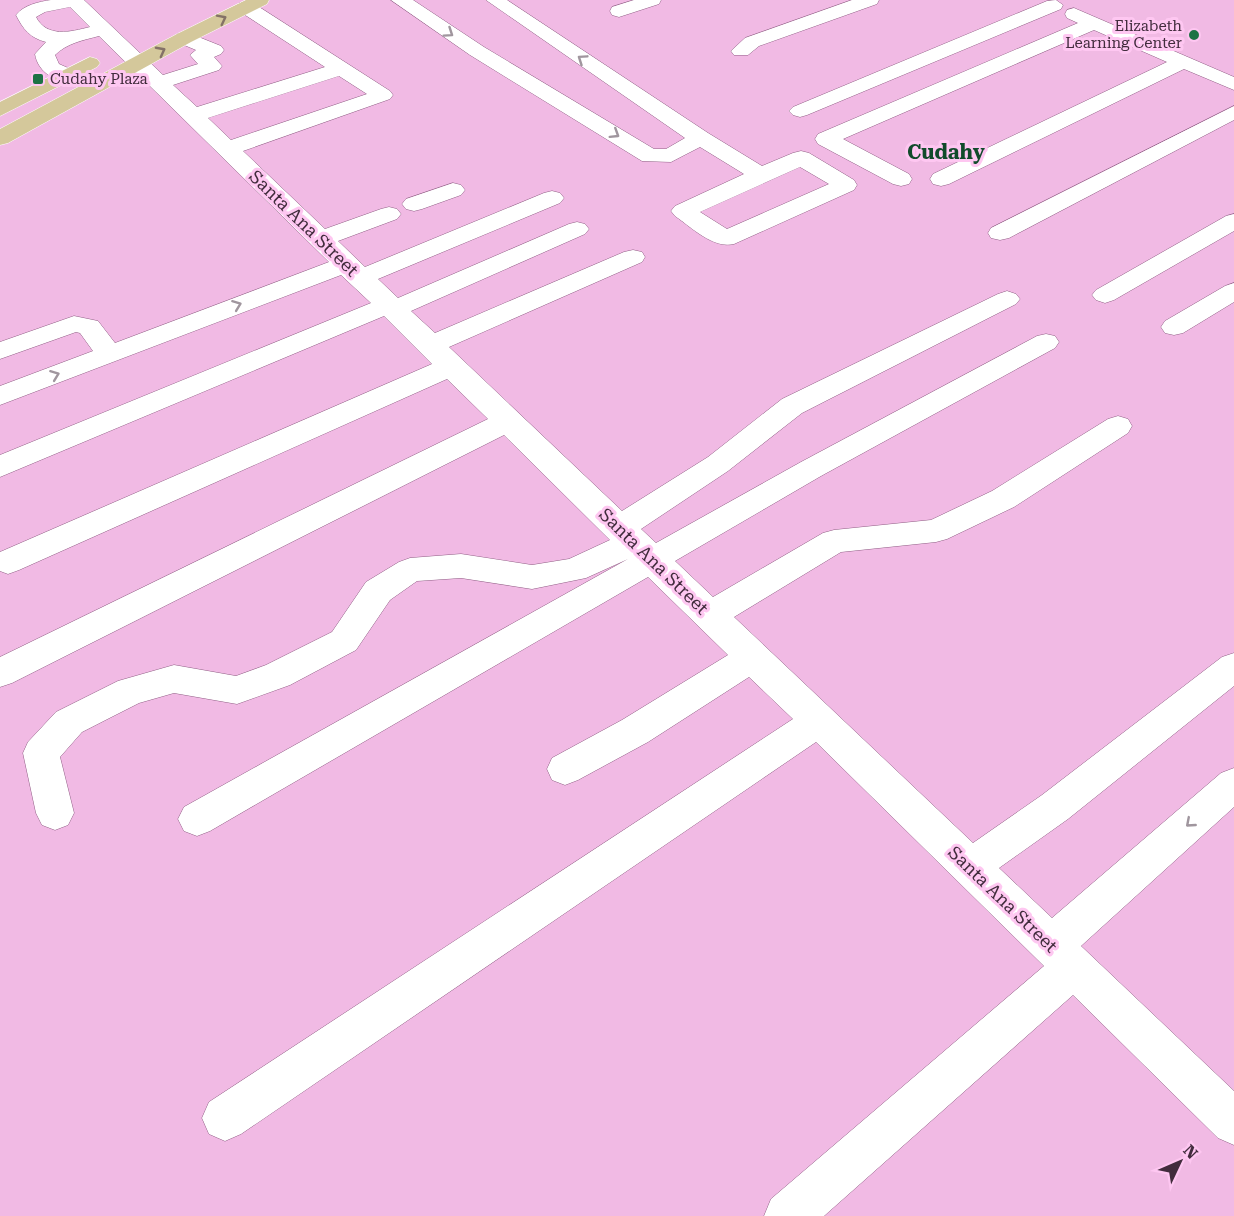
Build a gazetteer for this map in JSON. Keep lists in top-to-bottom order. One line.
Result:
{"streets":{"street":["Santa Ana Street"]},"districts":["Cudahy"],"places":{"other":["Elizabeth Learning Center"],"transit":["Cudahy Plaza"]},"north":"top right"}
